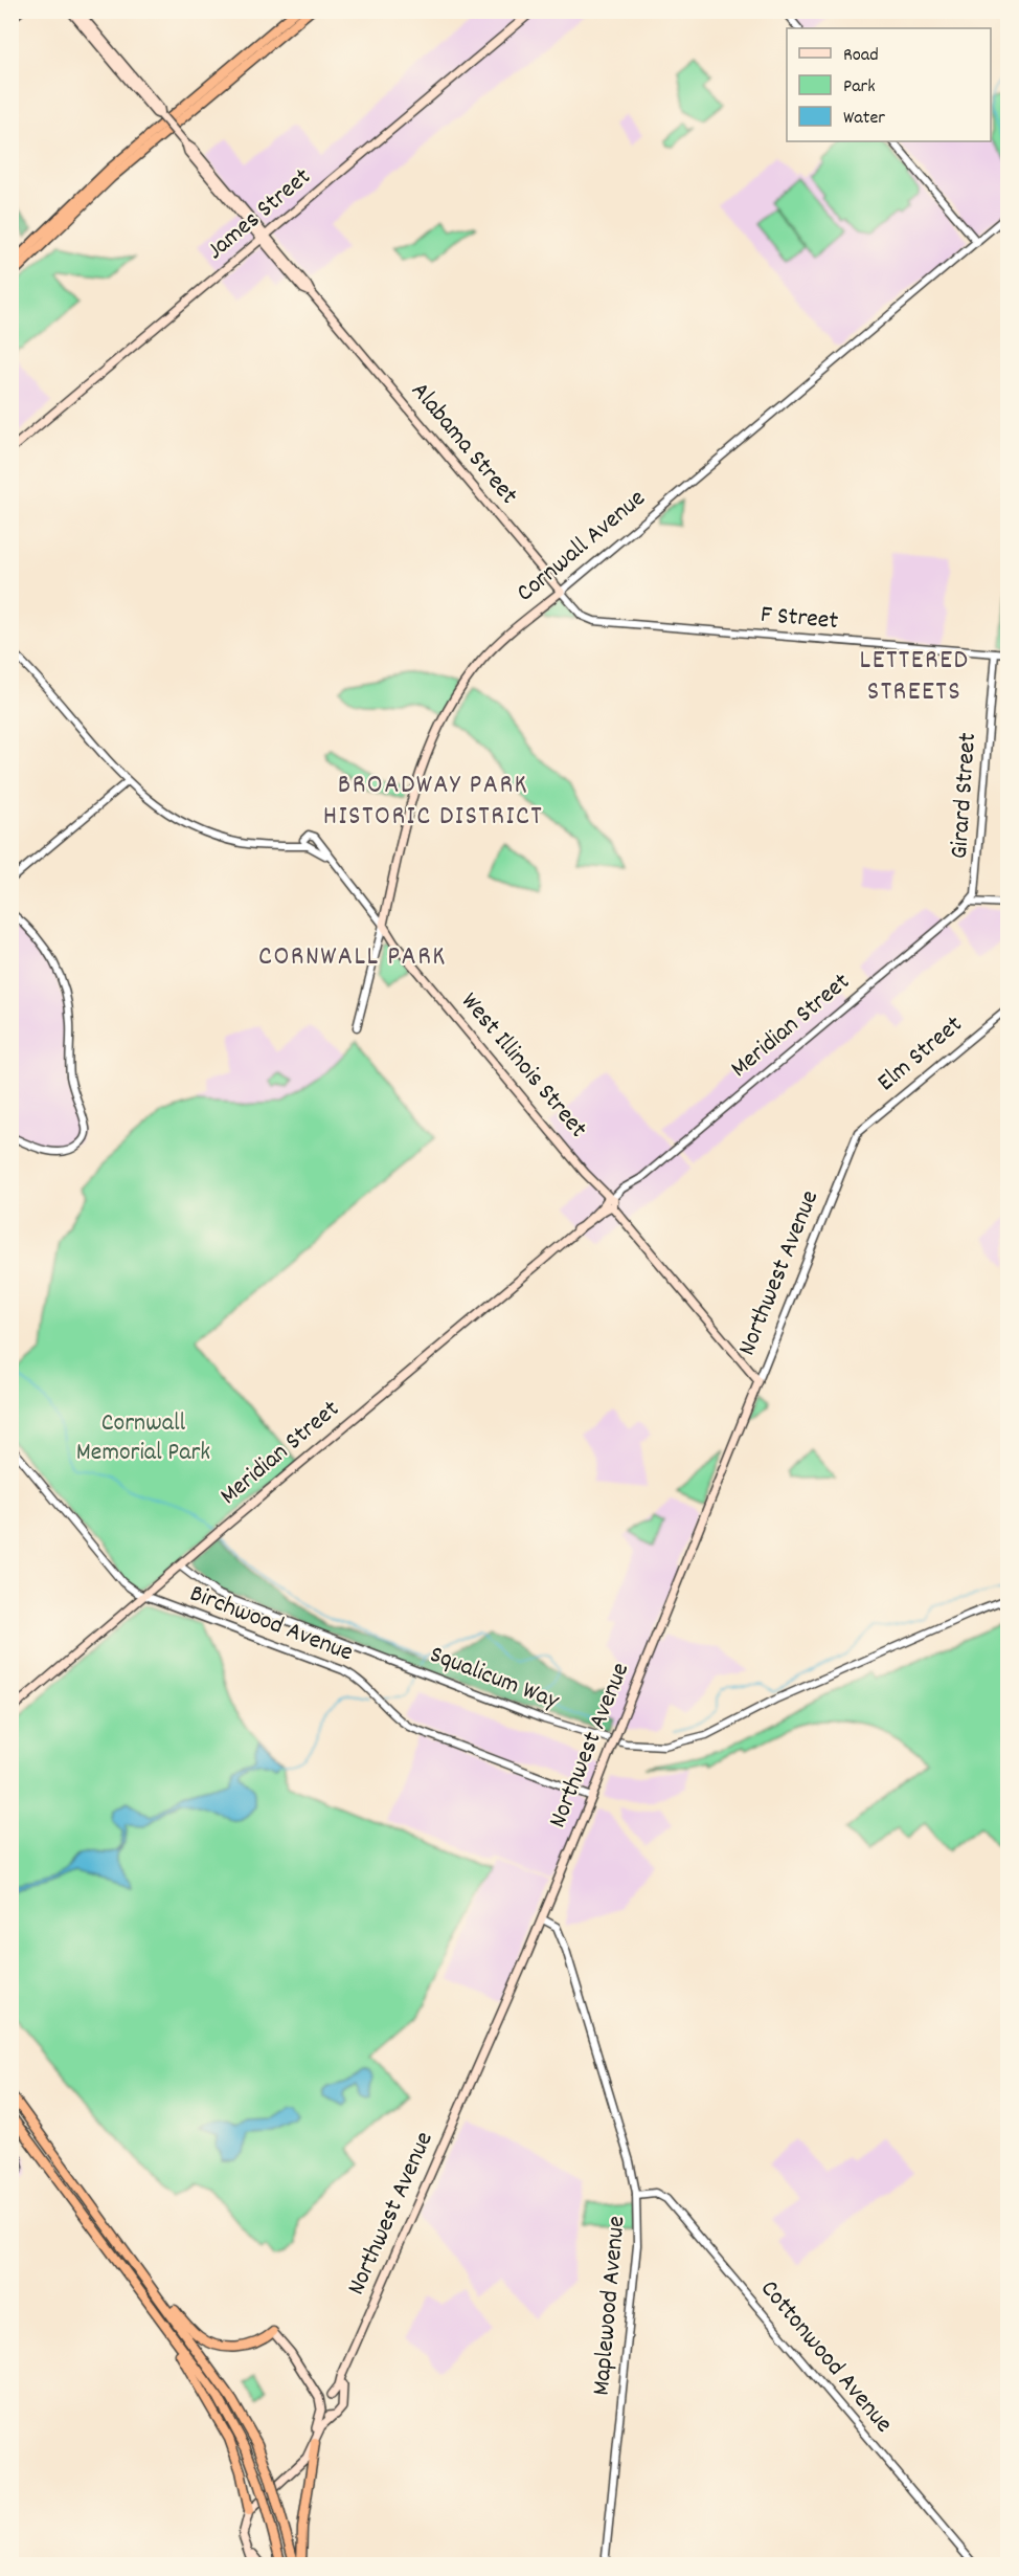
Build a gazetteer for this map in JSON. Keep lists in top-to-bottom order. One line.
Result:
{"streets":{"main road":["James Street","Alabama Street","Cornwall Avenue","Meridian Street","West Illinois Street","Northwest Avenue"],"street":["F Street","Girard Street","Elm Street","Birchwood Avenue","Squalicum Way","Maplewood Avenue","Cottonwood Avenue"]},"crossings":[["James Street","Alabama Street"],["Alabama Street","Cornwall Avenue"],["Alabama Street","F Street"],["Cornwall Avenue","West Illinois Street"],["F Street","Girard Street"],["Girard Street","Meridian Street"],["Meridian Street","West Illinois Street"],["Meridian Street","Birchwood Avenue"],["Meridian Street","Squalicum Way"],["Elm Street","Northwest Avenue"],["West Illinois Street","Northwest Avenue"],["Northwest Avenue","Birchwood Avenue"],["Northwest Avenue","Maplewood Avenue"],["Maplewood Avenue","Cottonwood Avenue"]],"districts":["LETTERED STREETS","BROADWAY PARK HISTORIC DISTRICT","CORNWALL PARK"],"parks":["Cornwall Memorial Park"],"legend":["Road","Park","Water"]}
